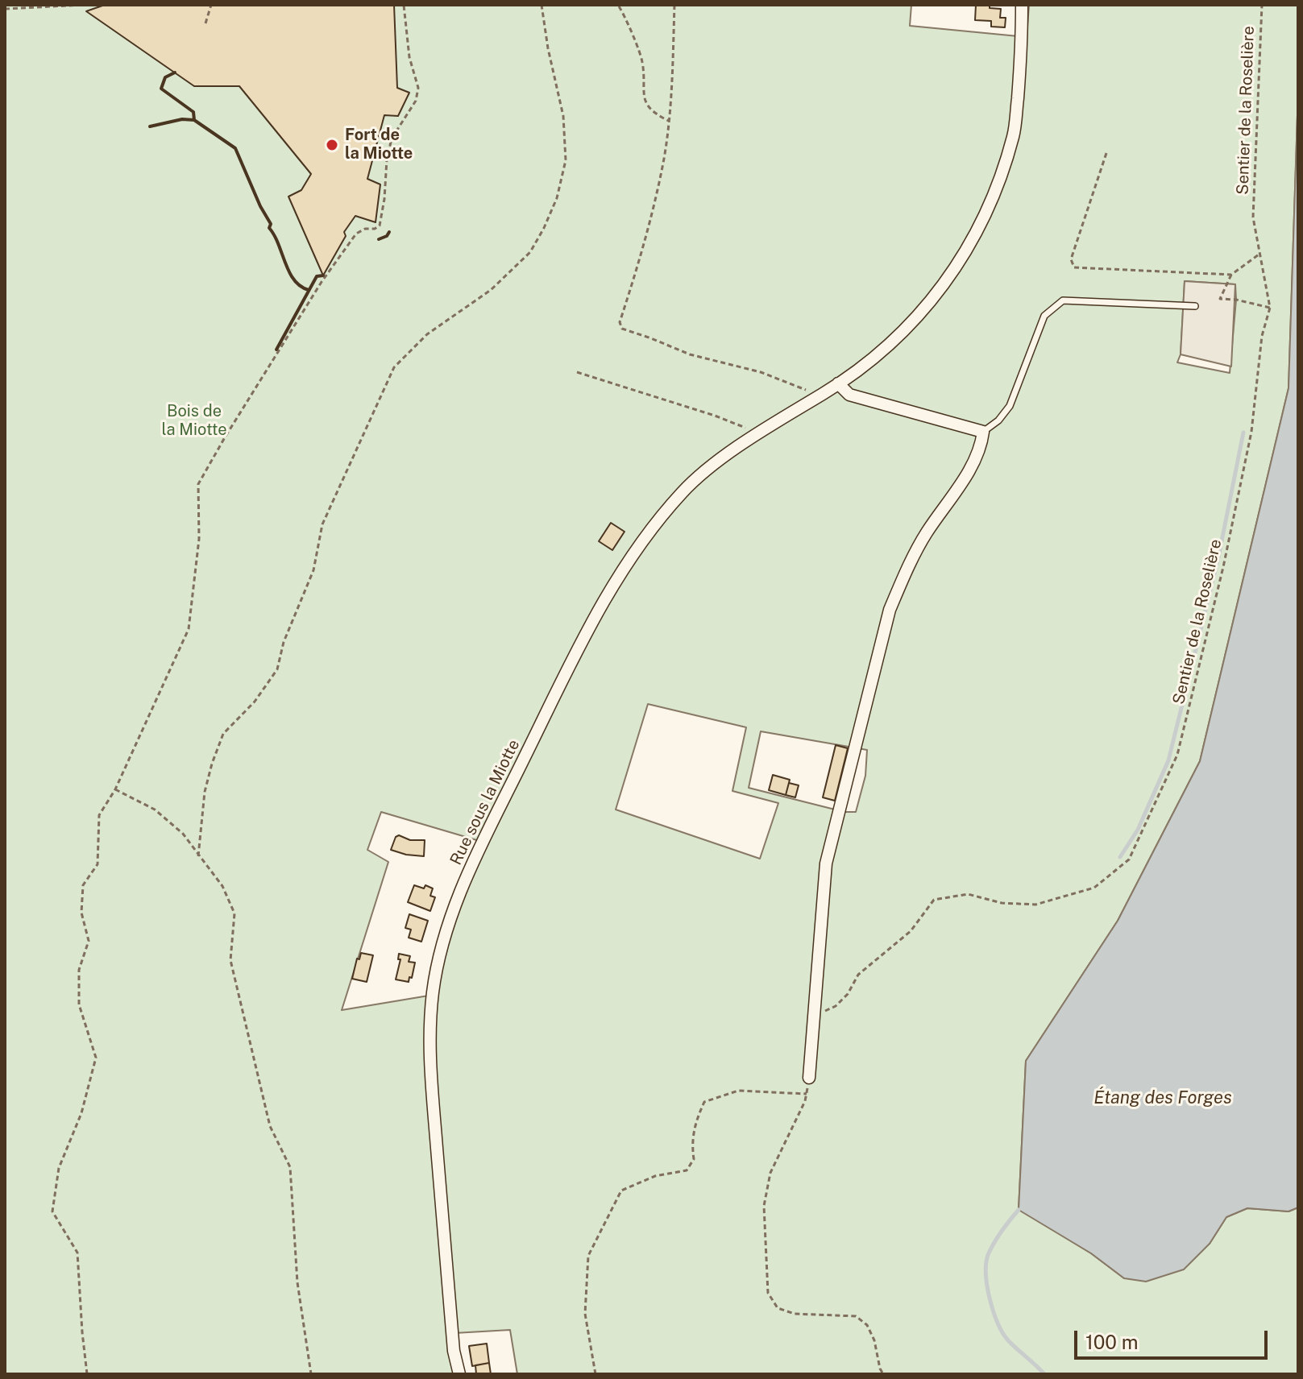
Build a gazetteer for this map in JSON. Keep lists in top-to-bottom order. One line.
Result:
{"streets":{"street":["Rue sous la Miotte"],"path":["Sentier de la Roselière"]},"water":["Étang des Forges"],"parks":["Bois de la Miotte"],"places":["Fort de la Miotte"],"scale_bar":"100 m"}
